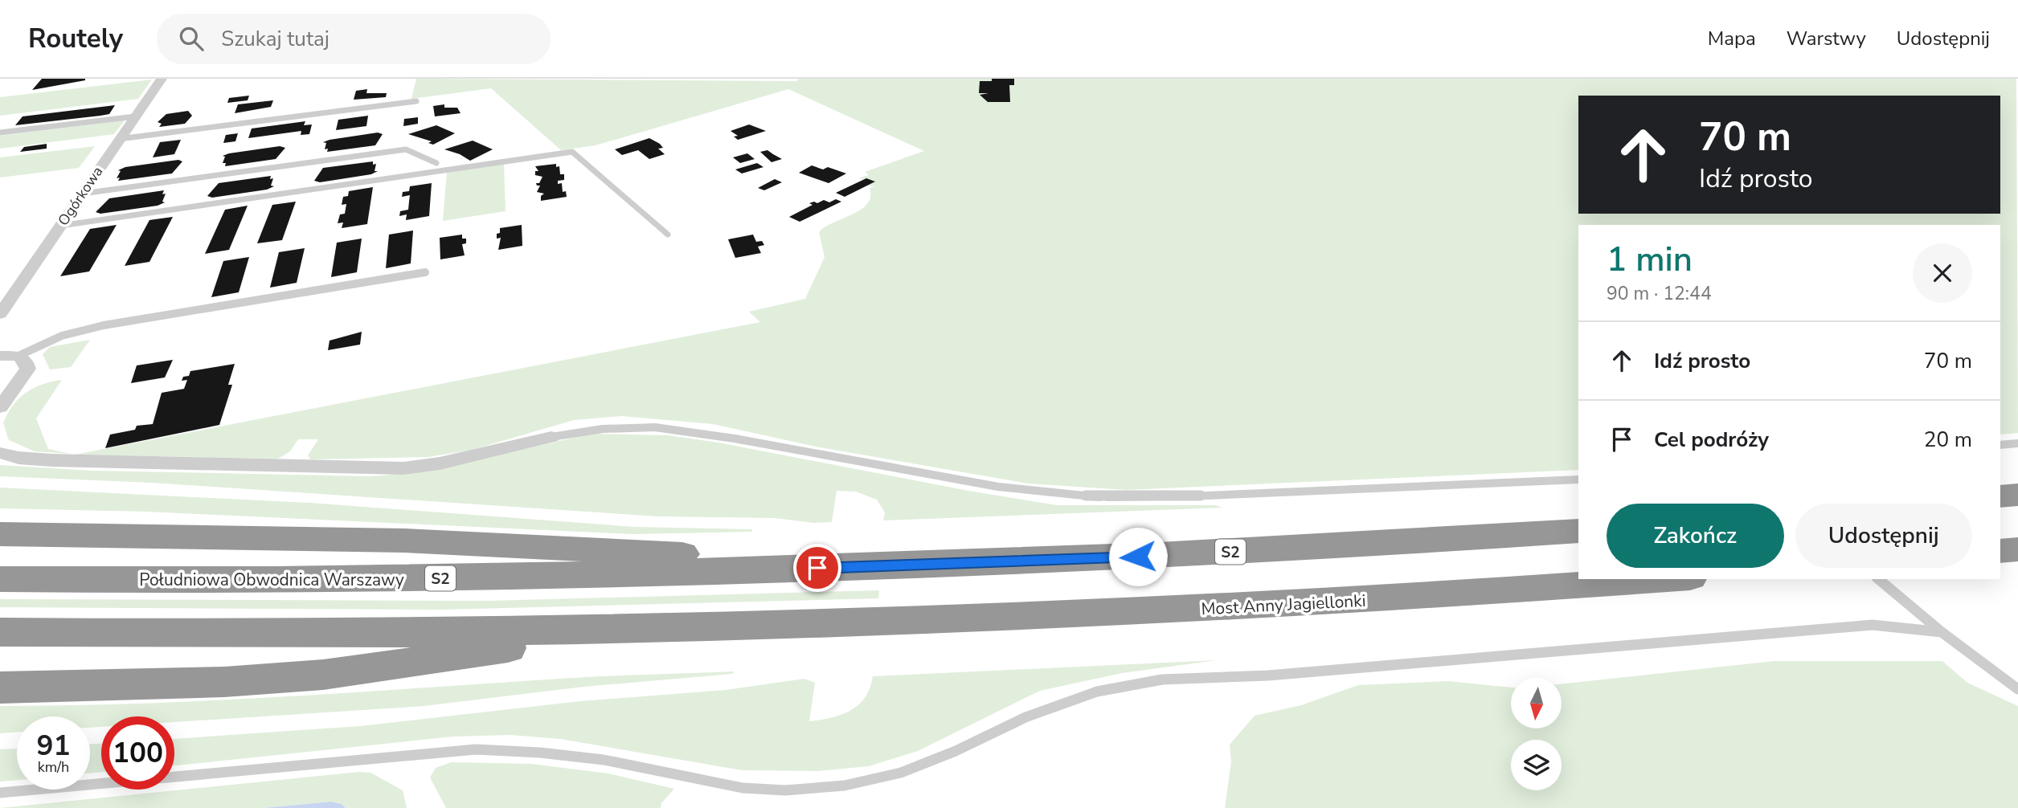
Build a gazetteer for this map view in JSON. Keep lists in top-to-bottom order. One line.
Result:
{"streets":{"highway":["S2","Południowa Obwodnica Warszawy","Most Anny Jagiellonki"],"street":["Ogórkowa"]},"crossings":[["S2","Południowa Obwodnica Warszawy"]],"north":"bottom","page":{"header":"Routely","search":"Szukaj tutaj","nav":["Mapa","Warstwy","Udostępnij"],"turn":["70 m","Idź prosto"],"heading":["1 min","90 m · 12:44"],"list":[{"name":"Idź prosto","value":"70 m"},{"name":"Cel podróży","value":"20 m"}],"buttons":["Zakończ","Udostępnij"],"speed":"91 km/h","limit":"100"}}
